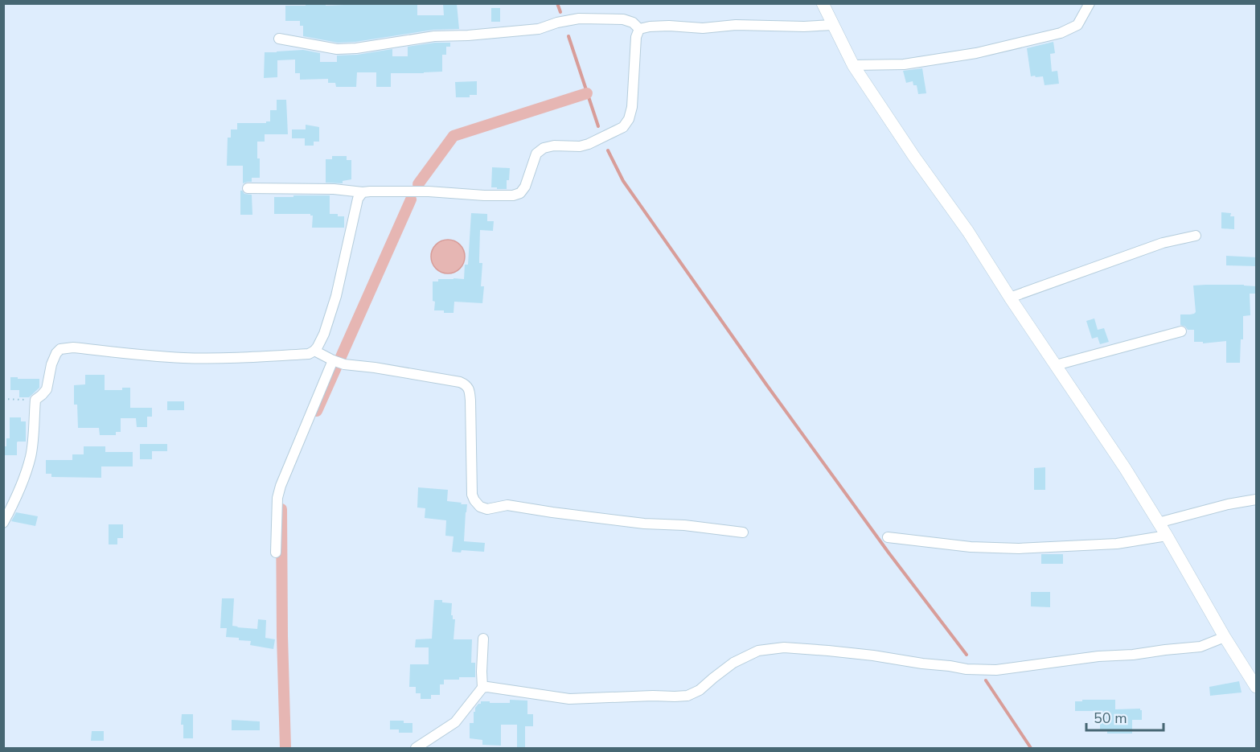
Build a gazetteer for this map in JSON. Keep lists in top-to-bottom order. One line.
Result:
{"scale_bar":"50 m"}
